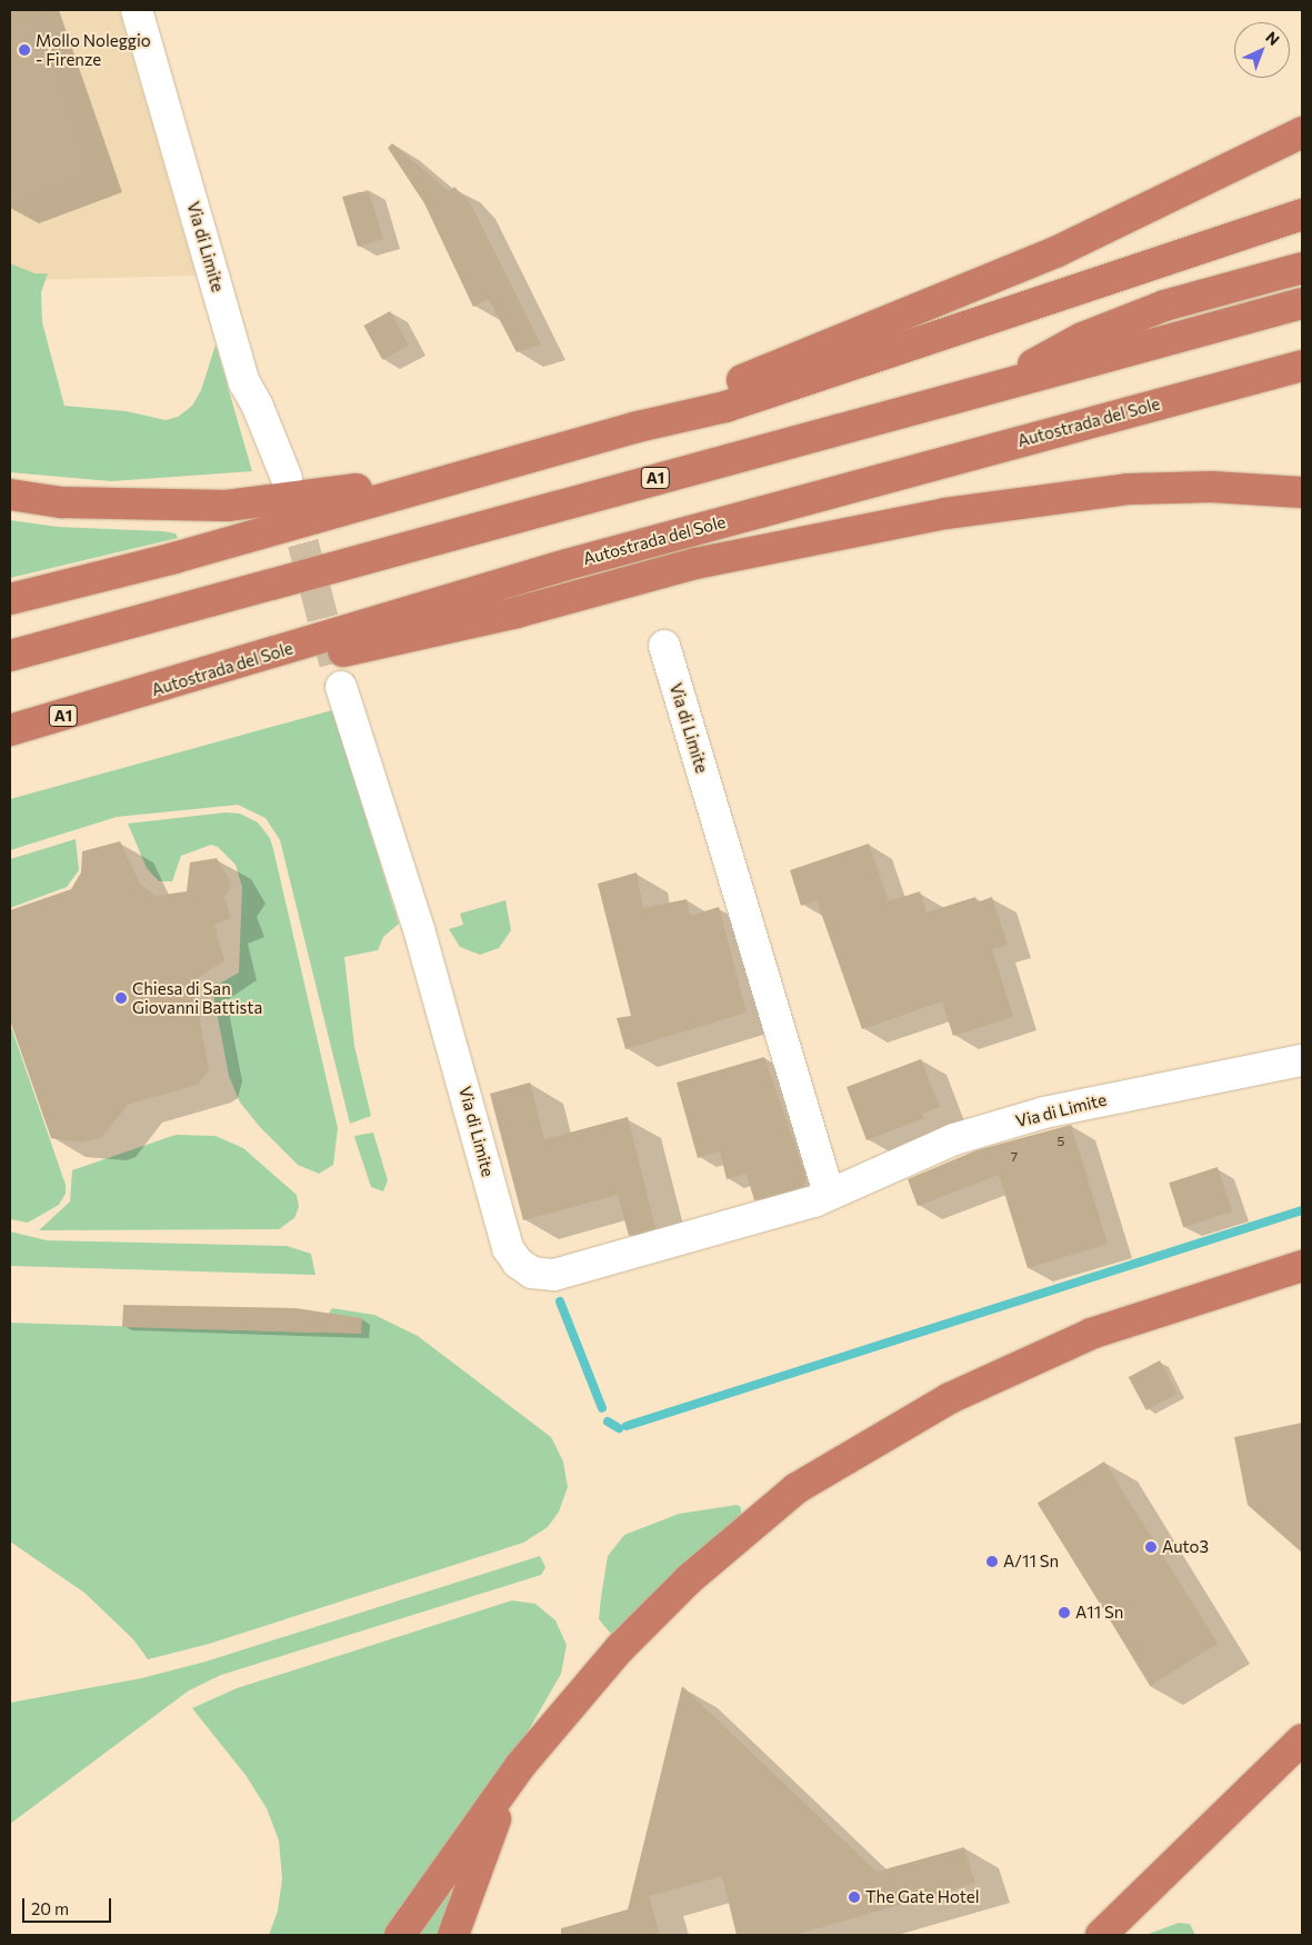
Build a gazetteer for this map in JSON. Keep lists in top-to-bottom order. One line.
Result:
{"streets":{"highway":["Autostrada del Sole","A1"],"street":["Via di Limite"]},"places":["Mollo Noleggio - Firenze","Chiesa di San Giovanni Battista","Auto3","A/11 Sn","A11 Sn","The Gate Hotel"],"house_numbers":["5","7"],"scale_bar":"20 m","north":"top right"}
